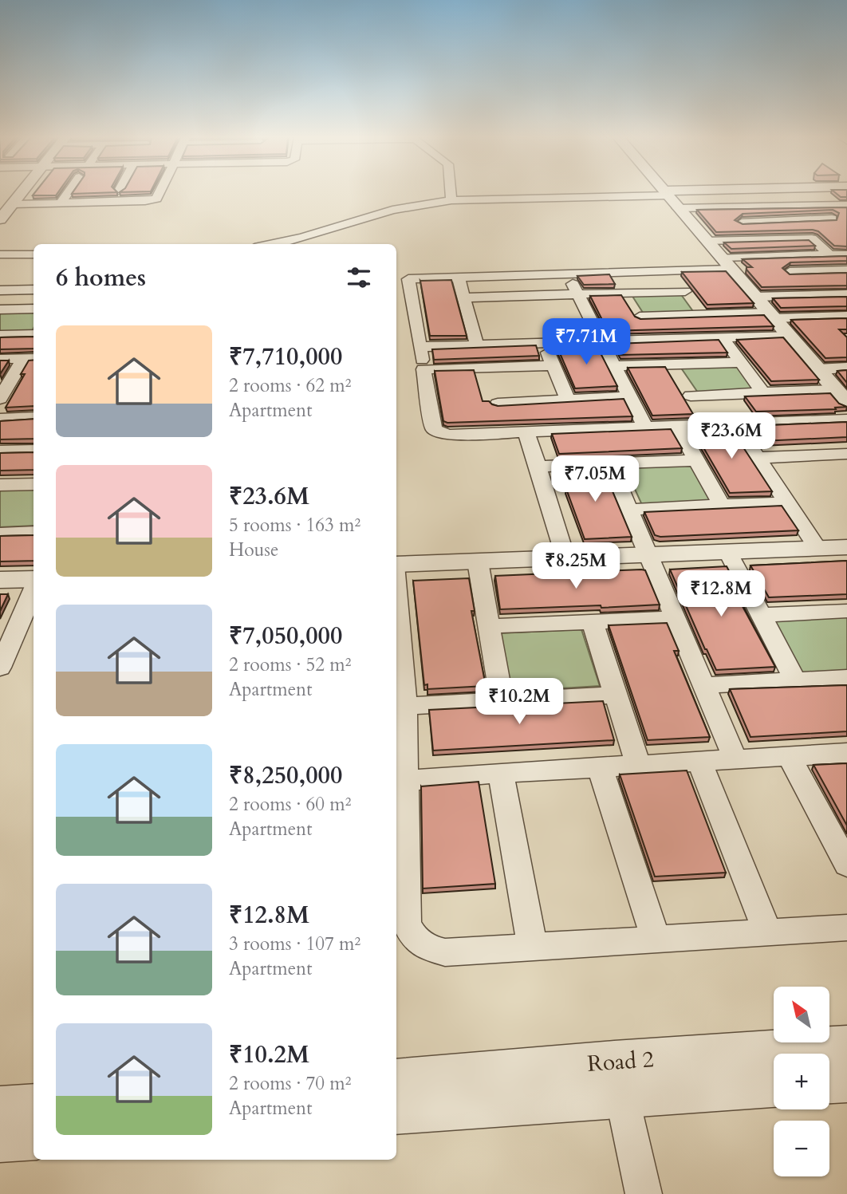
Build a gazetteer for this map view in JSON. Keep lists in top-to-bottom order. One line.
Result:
{"streets":{"street":["Road 2"]},"north":"top left","page":{"heading":"6 homes","list":[{"name":"₹7,710,000","note":"2 rooms · 62 m² · Apartment"},{"name":"₹23.6M","note":"5 rooms · 163 m² · House"},{"name":"₹7,050,000","note":"2 rooms · 52 m² · Apartment"},{"name":"₹8,250,000","note":"2 rooms · 60 m² · Apartment"},{"name":"₹12.8M","note":"3 rooms · 107 m² · Apartment"},{"name":"₹10.2M","note":"2 rooms · 70 m² · Apartment"}],"price":["₹7.71M","₹23.6M","₹7.05M","₹8.25M","₹12.8M","₹10.2M"],"map_buttons":["+","−"]}}
